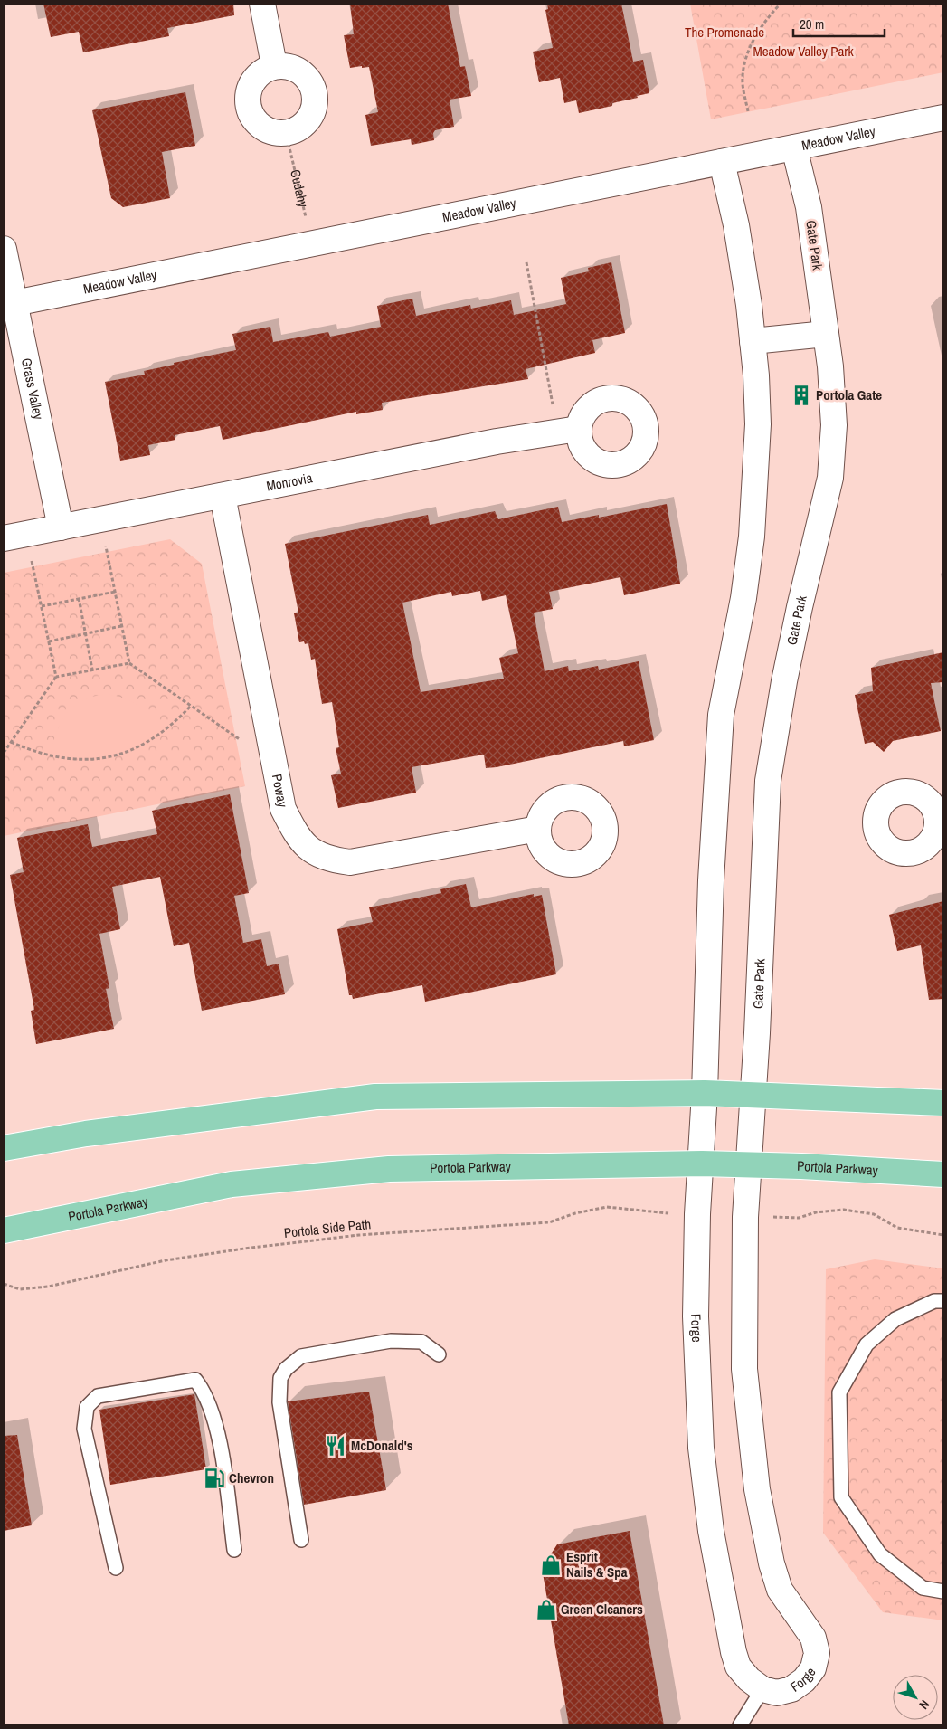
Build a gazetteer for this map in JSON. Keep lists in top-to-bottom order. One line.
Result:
{"streets":{"main road":["Portola Parkway"],"street":["Meadow Valley","Gate Park","Grass Valley","Monrovia","Poway","Forge"],"path":["Cudahy","Portola Side Path"]},"crossings":[["Meadow Valley","Cudahy"],["Meadow Valley","Gate Park"],["Meadow Valley","Grass Valley"],["Gate Park","Forge"],["Grass Valley","Monrovia"],["Monrovia","Poway"],["Portola Parkway","Forge"]],"parks":["The Promenade","Meadow Valley Park"],"places":{"building":["Portola Gate"],"restaurant":["McDonald's"],"fuel station":["Chevron"],"shop":["Esprit Nails & Spa","Green Cleaners"]},"scale_bar":"20 m","north":"bottom right"}
